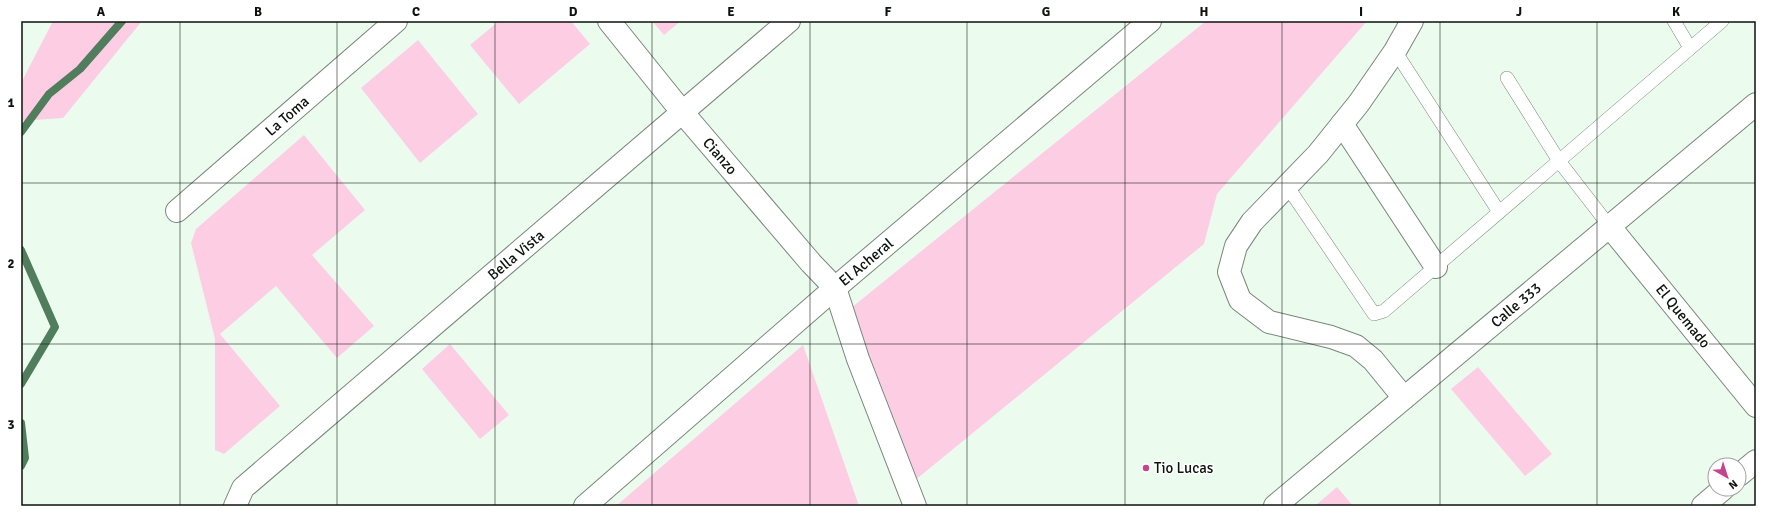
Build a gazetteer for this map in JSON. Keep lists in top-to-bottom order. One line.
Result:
{"streets":{"street":["La Toma","Cianzo","Bella Vista","El Acheral","Calle 333","El Quemado"]},"crossings":[["Cianzo","Bella Vista"],["Cianzo","El Acheral"],["Calle 333","El Quemado"]],"places":["Tio Lucas"],"north":"bottom right","grid":{"columns":["A","B","C","D","E","F","G","H","I","J","K"],"rows":["1","2","3"]}}
